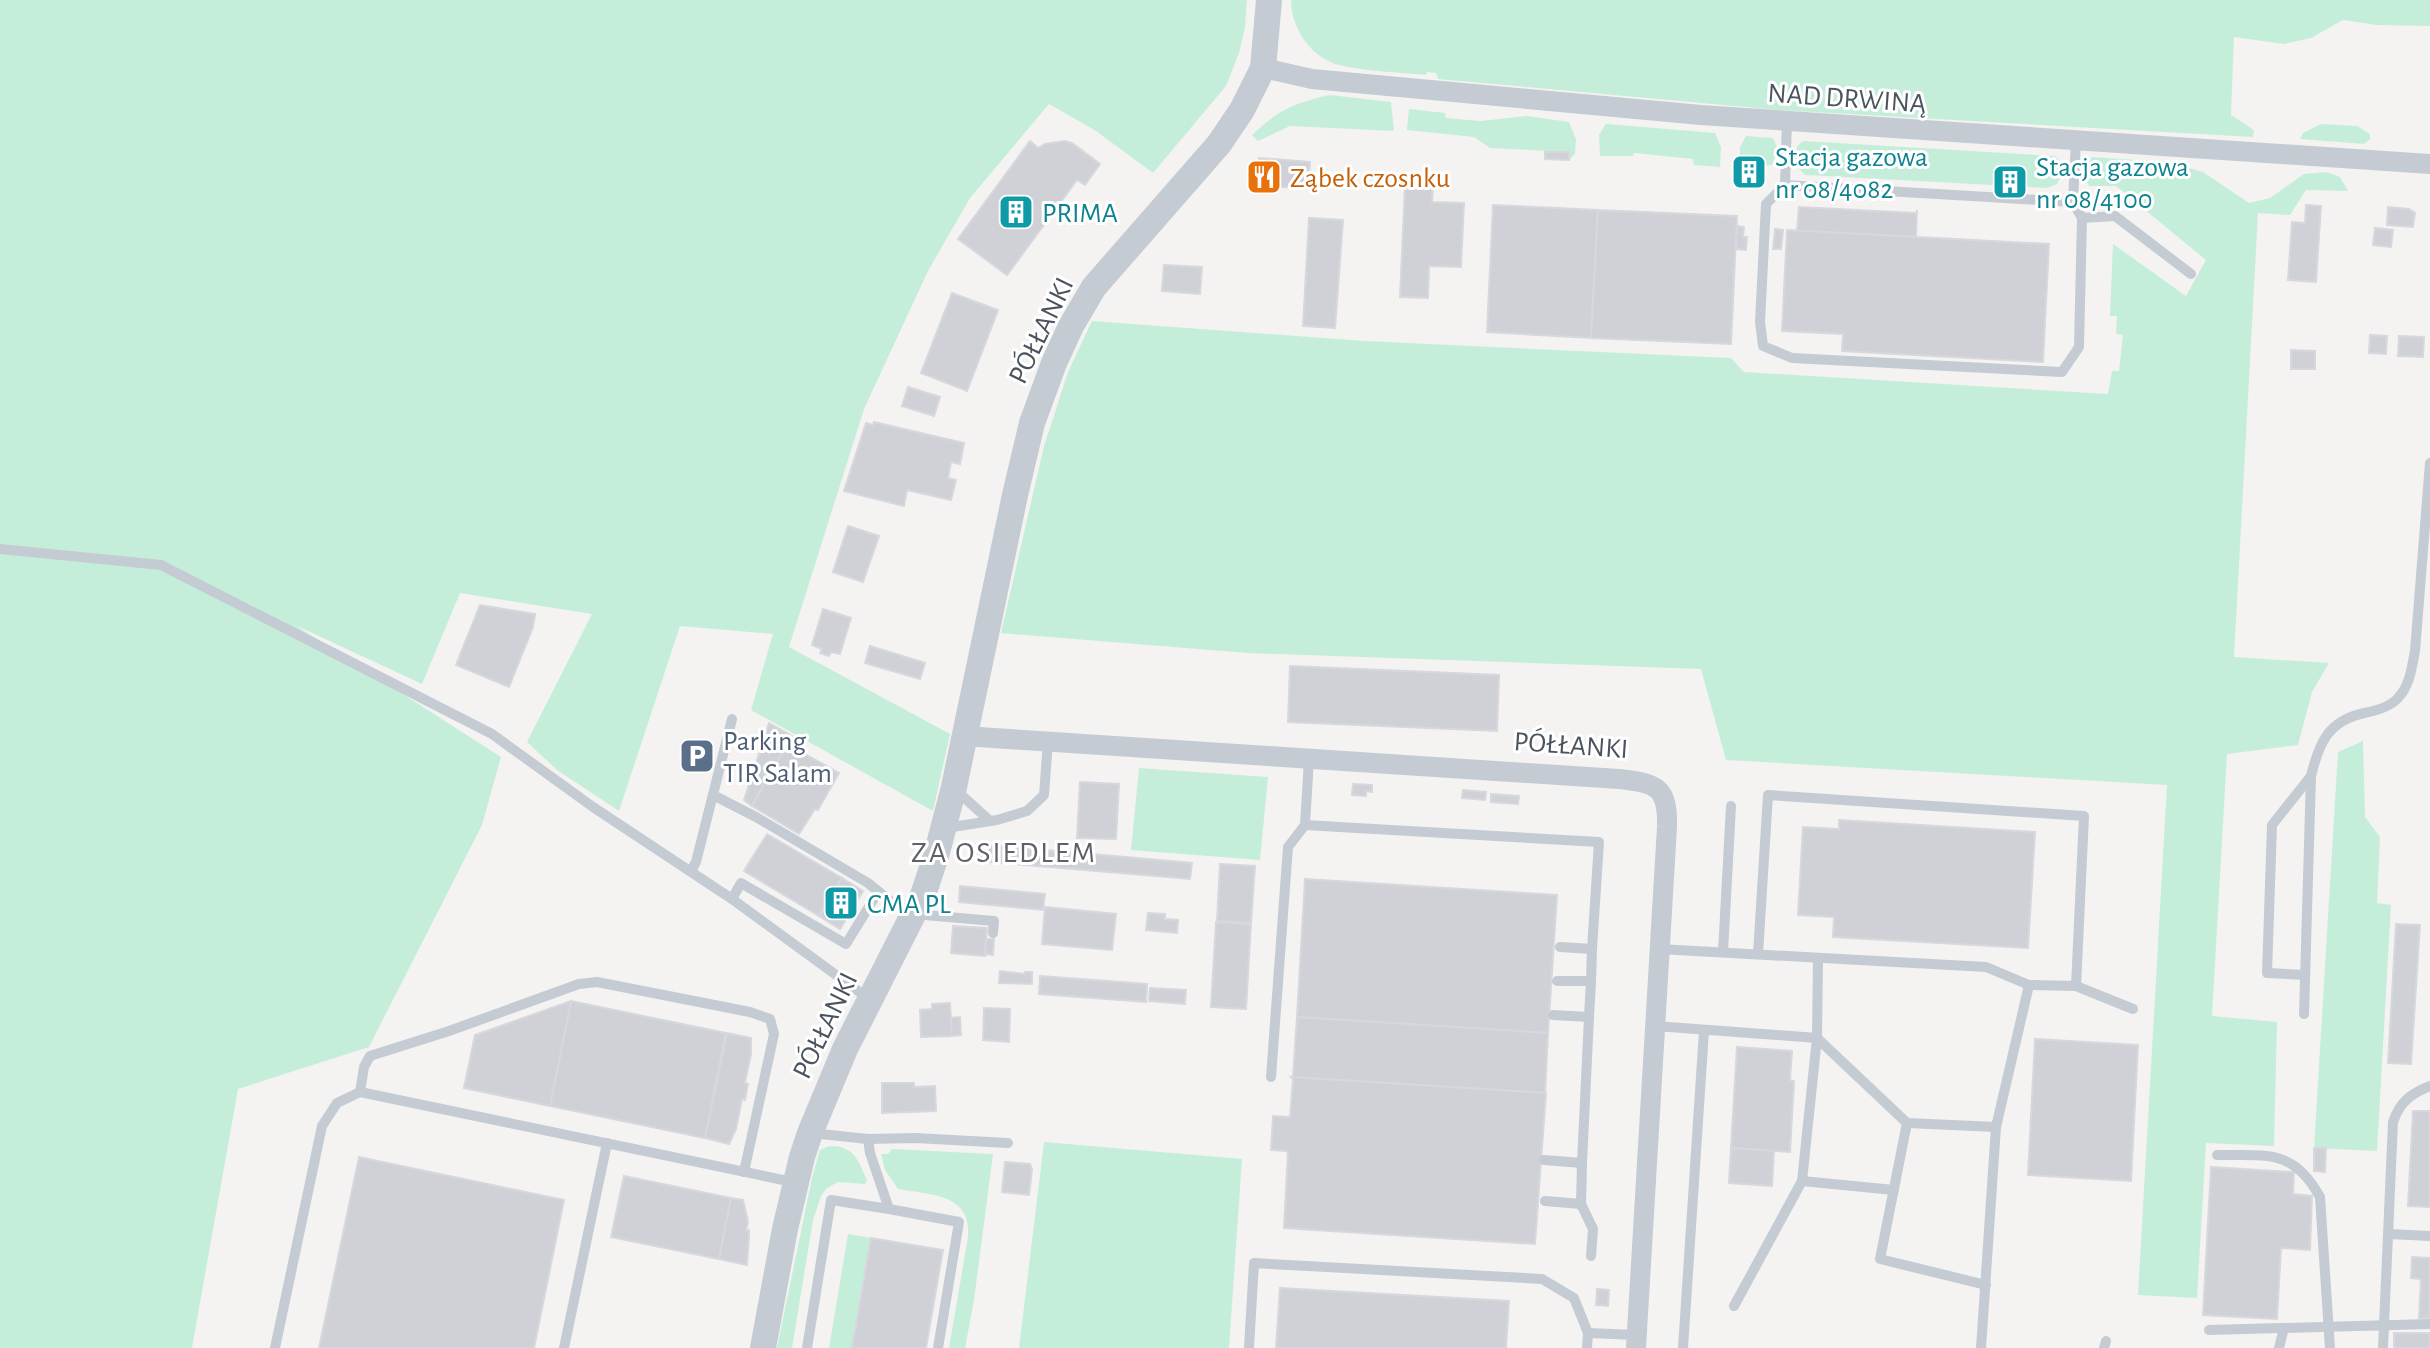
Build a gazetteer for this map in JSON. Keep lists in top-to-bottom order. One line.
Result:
{"streets":{"street":["NAD DRWINĄ","PÓŁŁANKI"]},"crossings":[["NAD DRWINĄ","PÓŁŁANKI"]],"districts":["ZA OSIEDLEM"],"places":{"building":["Stacja gazowa nr 08/4082","Stacja gazowa nr 08/4100","PRIMA","CMA PL"],"restaurant":["Ząbek czosnku"],"parking":["Parking TIR Salam"]}}
